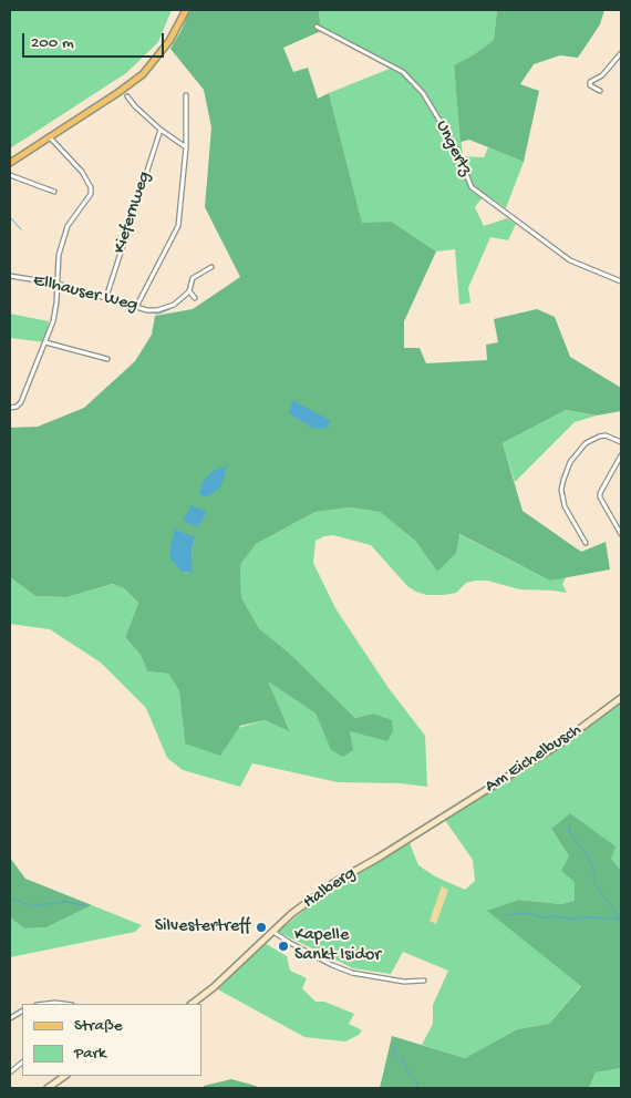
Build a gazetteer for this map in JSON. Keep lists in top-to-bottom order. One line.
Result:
{"streets":{"street":["Ungertz","Kiefernweg","Ellhauser Weg","Am Eichelbusch","Halberg"]},"crossings":[["Kiefernweg","Ellhauser Weg"],["Am Eichelbusch","Halberg"]],"places":["Silvestertreff","Kapelle Sankt Isidor"],"legend":["Straße","Park"],"scale_bar":"200 m"}
